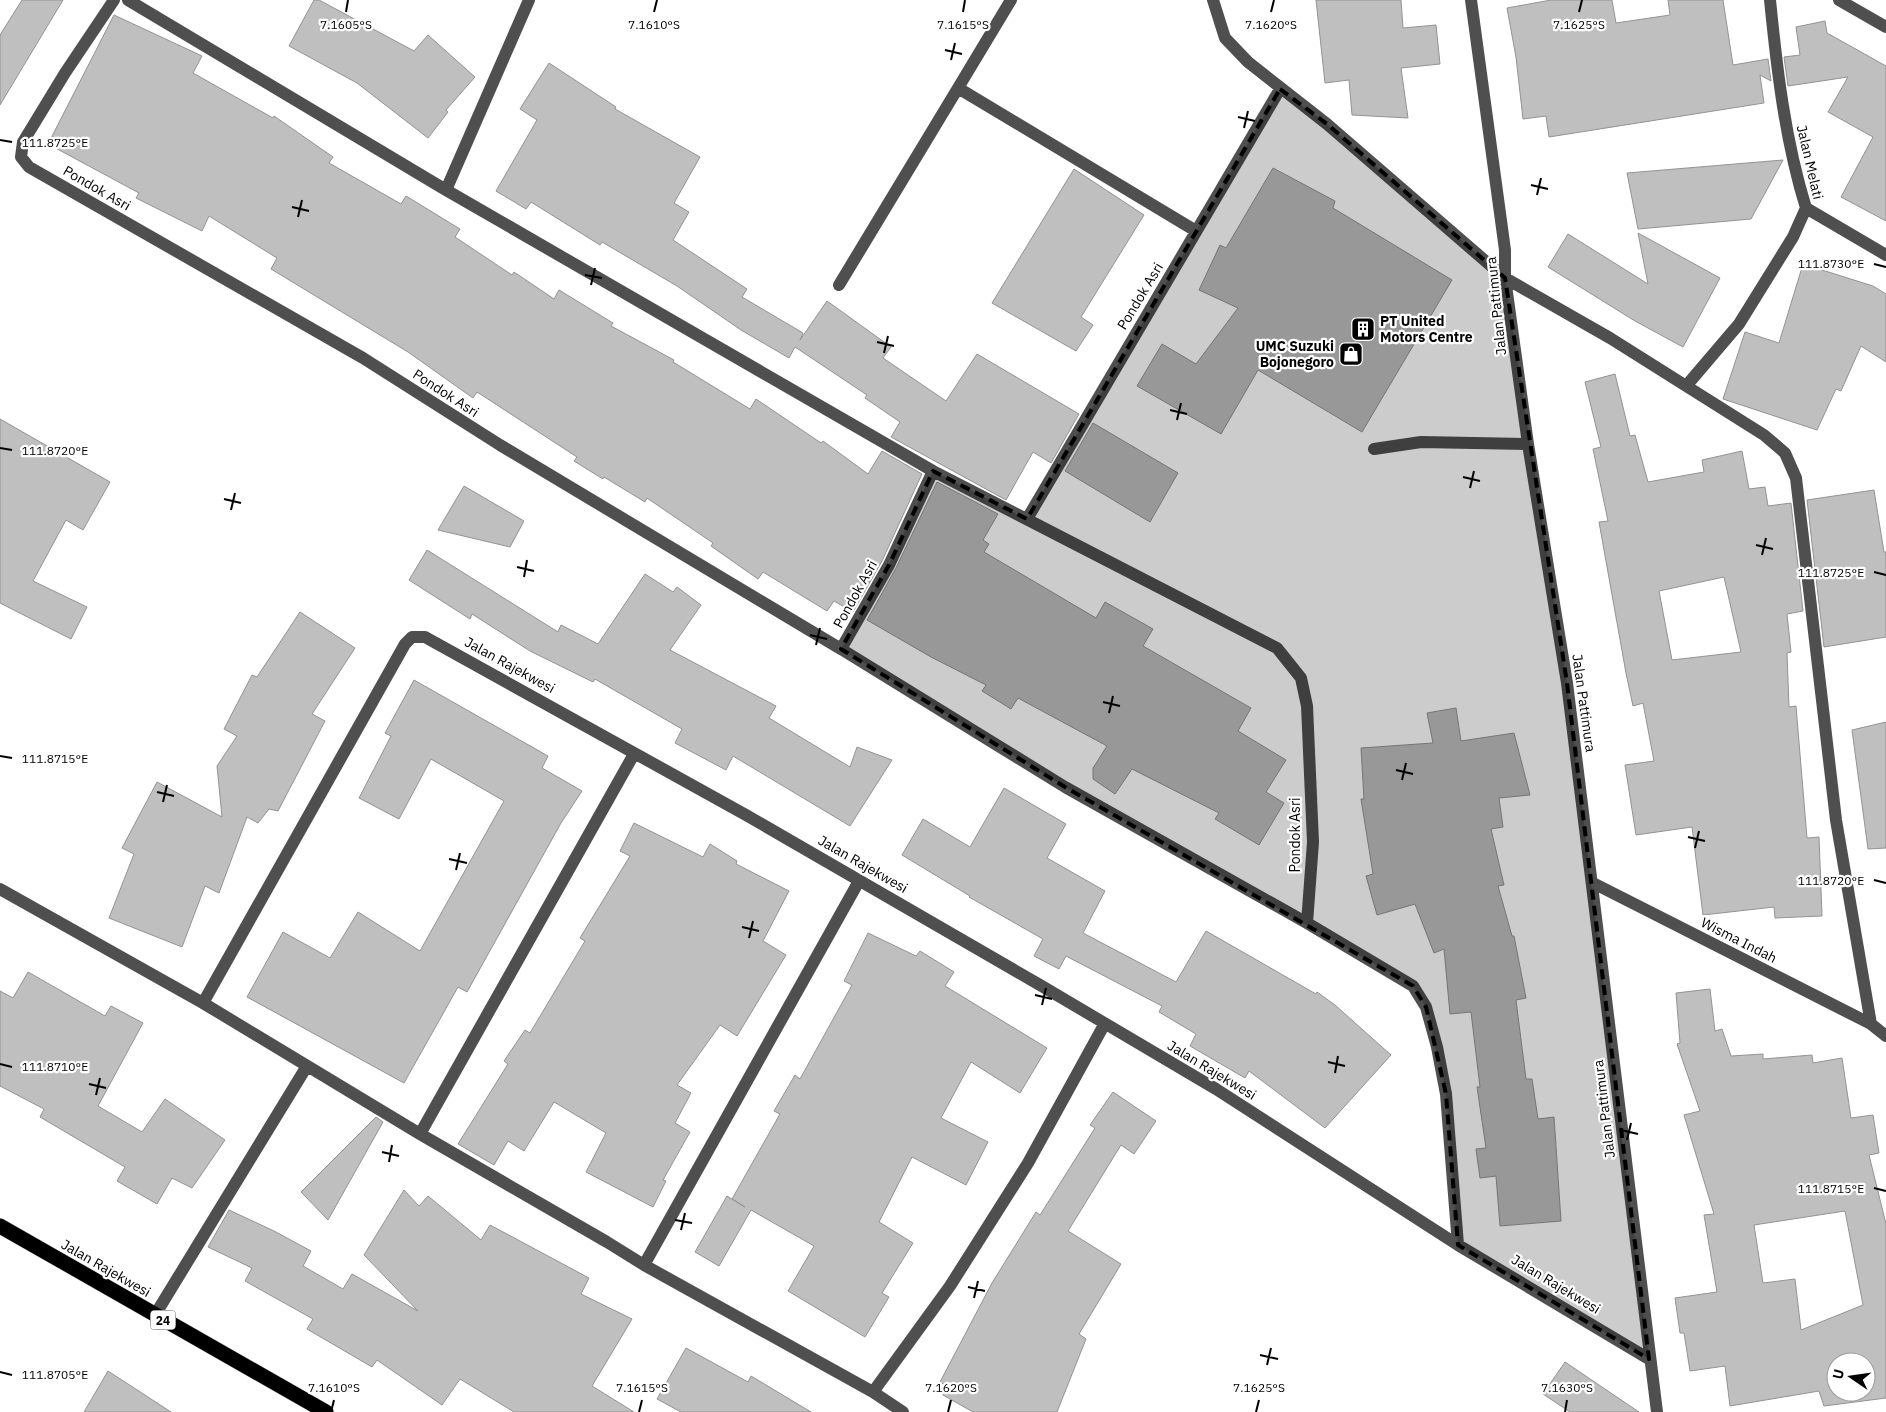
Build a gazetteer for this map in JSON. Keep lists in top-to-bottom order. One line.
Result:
{"streets":{"highway":["Jalan Rajekwesi","24"],"street":["Jalan Melati","Pondok Asri","Jalan Pattimura","Wisma Indah"]},"crossings":[["Jalan Pattimura","Jalan Rajekwesi"],["Jalan Pattimura","Wisma Indah"]],"places":{"building":["PT United Motors Centre"],"shop":["UMC Suzuki Bojonegoro"]},"north":"left","coordinates":["7.1605°S","7.1620°S","7.1625°S","7.1610°S","7.1615°S","111.8725°E","111.8730°E","111.8720°E","111.8715°E","111.8710°E","111.8705°E","7.1630°S"]}
